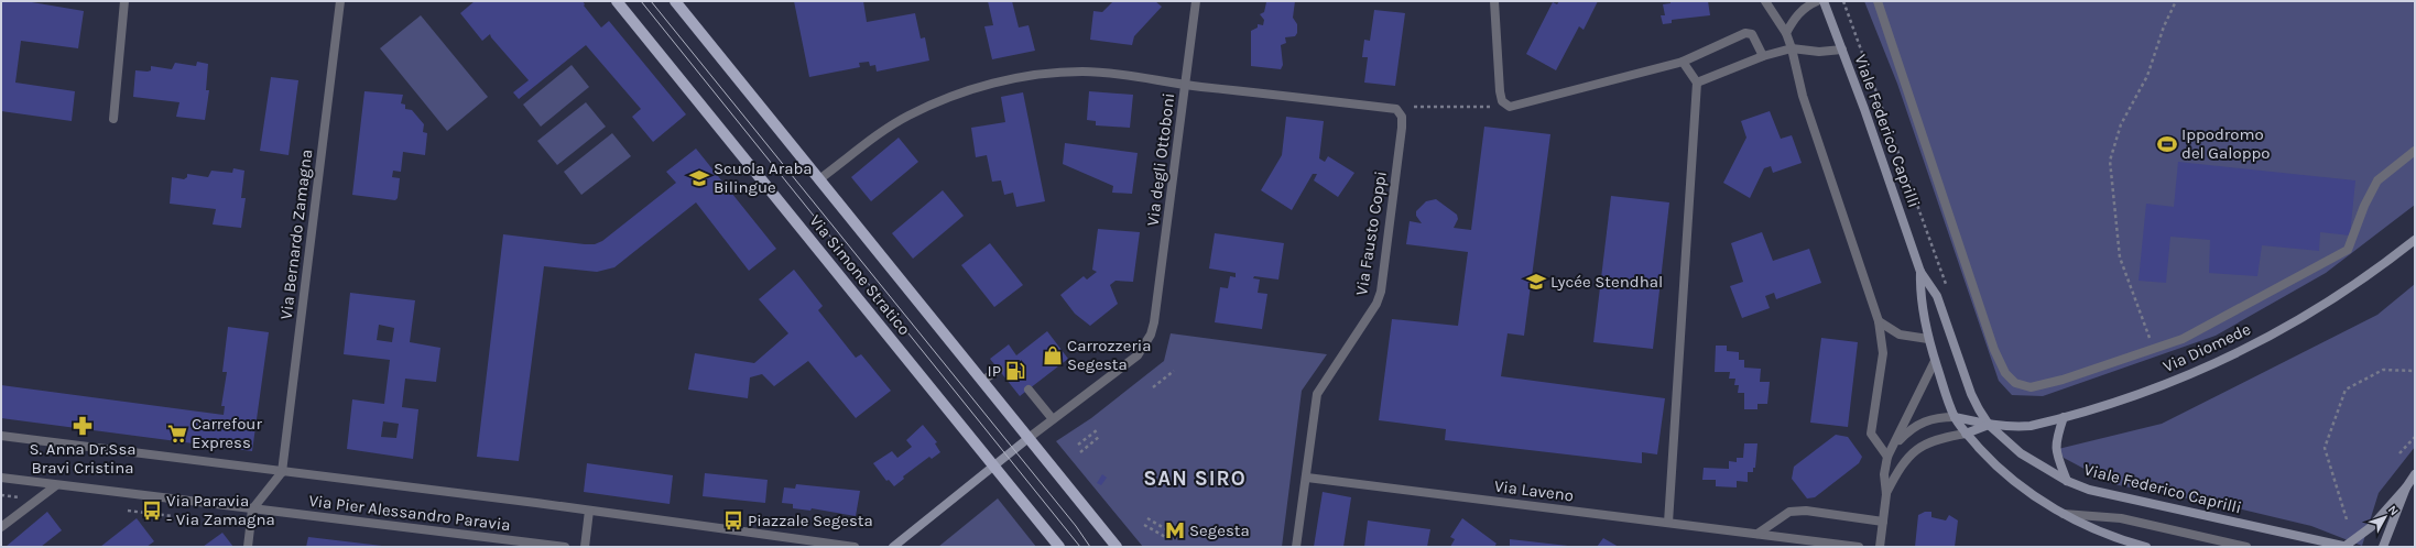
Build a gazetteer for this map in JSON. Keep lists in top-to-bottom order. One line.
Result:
{"streets":{"main road":["Via Simone Stratico"],"street":["Viale Federico Caprilli","Via degli Ottoboni","Via Fausto Coppi","Via Bernardo Zamagna","Via Diomede","Via Laveno","Via Pier Alessandro Paravia"]},"crossings":[["Viale Federico Caprilli","Via Diomede"],["Via degli Ottoboni","Via Fausto Coppi"],["Via Fausto Coppi","Via Laveno"],["Via Bernardo Zamagna","Via Pier Alessandro Paravia"]],"districts":["SAN SIRO"],"places":{"sports":["Ippodromo del Galoppo"],"school or university":["Scuola Araba Bilingue","Lycée Stendhal"],"shop":["Carrozzeria Segesta"],"fuel station":["IP"],"pharmacy":["S. Anna Dr.Ssa Bravi Cristina"],"supermarket":["Carrefour Express"],"bus stop":["Via Paravia - Via Zamagna","Piazzale Segesta"],"metro station":["Segesta"]},"north":"top right"}
